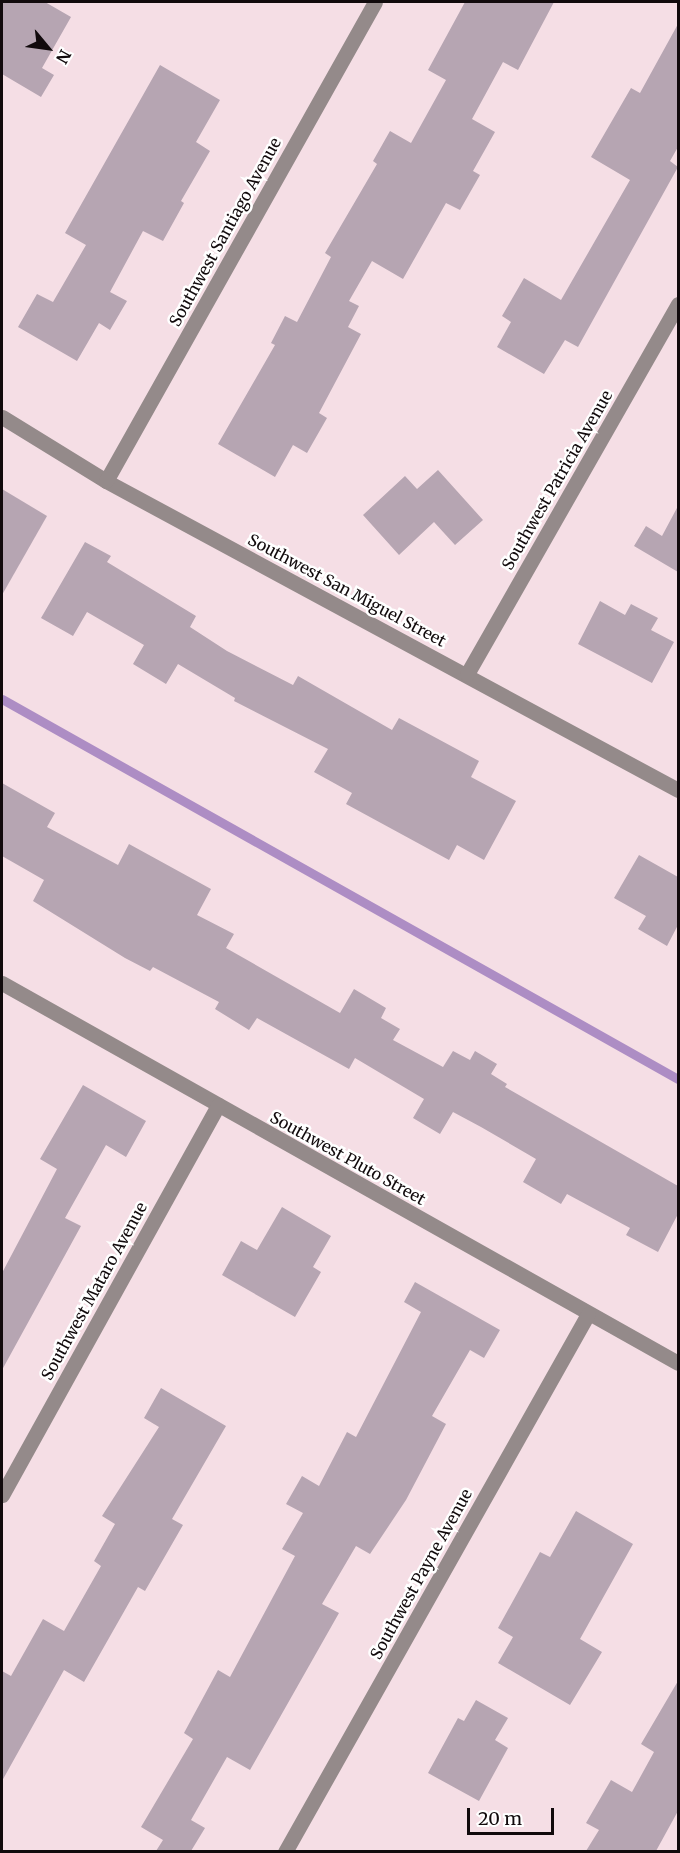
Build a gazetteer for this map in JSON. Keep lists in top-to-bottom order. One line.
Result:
{"streets":{"street":["Southwest Santiago Avenue","Southwest Patricia Avenue","Southwest San Miguel Street","Southwest Pluto Street","Southwest Mataro Avenue","Southwest Payne Avenue"]},"crossings":[["Southwest Santiago Avenue","Southwest San Miguel Street"],["Southwest Patricia Avenue","Southwest San Miguel Street"],["Southwest Pluto Street","Southwest Mataro Avenue"],["Southwest Pluto Street","Southwest Payne Avenue"]],"scale_bar":"20 m","north":"bottom right"}
